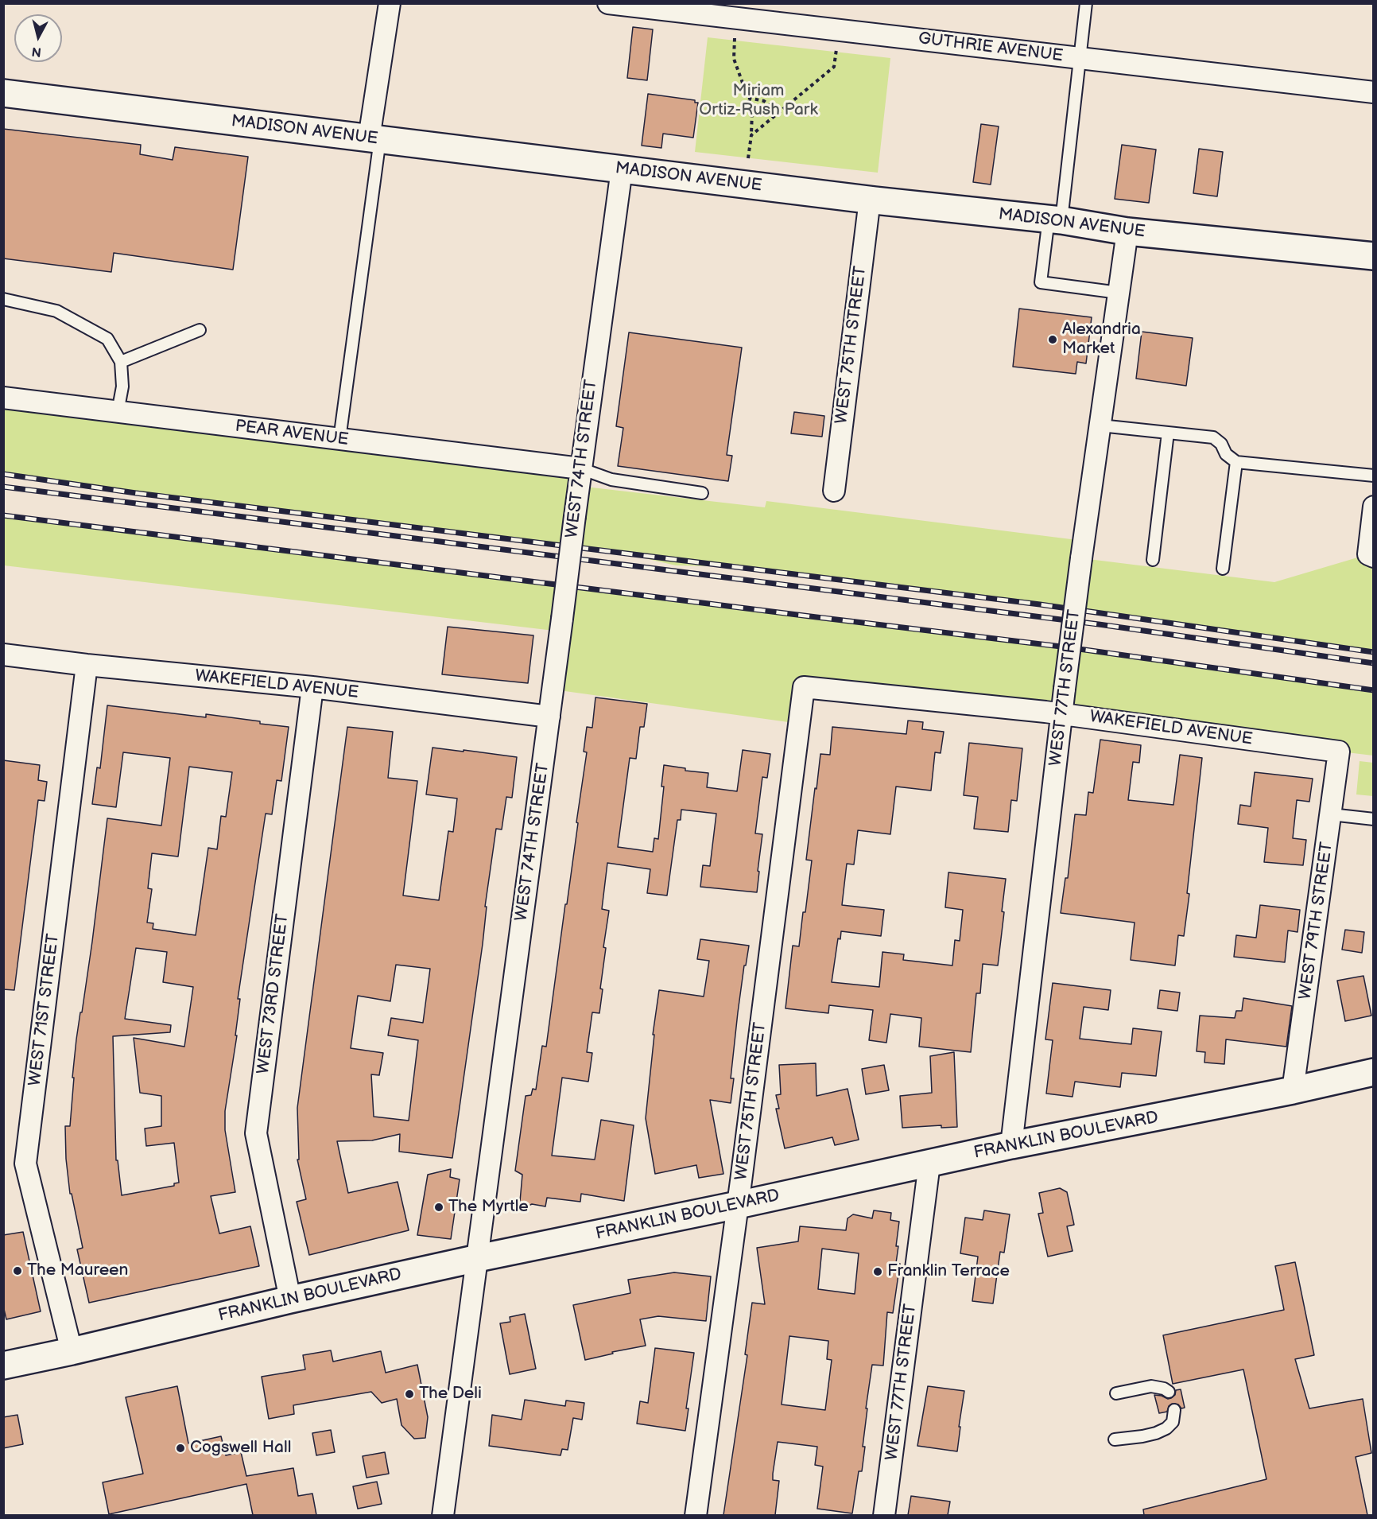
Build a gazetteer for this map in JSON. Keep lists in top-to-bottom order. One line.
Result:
{"streets":{"street":["GUTHRIE AVENUE","MADISON AVENUE","WEST 75TH STREET","PEAR AVENUE","WEST 74TH STREET","WAKEFIELD AVENUE","WEST 77TH STREET","WEST 79TH STREET","WEST 73RD STREET","WEST 71ST STREET","FRANKLIN BOULEVARD"]},"crossings":[["MADISON AVENUE","WEST 75TH STREET"],["MADISON AVENUE","WEST 74TH STREET"],["MADISON AVENUE","WEST 77TH STREET"],["WEST 75TH STREET","WAKEFIELD AVENUE"],["WEST 75TH STREET","FRANKLIN BOULEVARD"],["PEAR AVENUE","WEST 74TH STREET"],["WEST 74TH STREET","WAKEFIELD AVENUE"],["WEST 74TH STREET","FRANKLIN BOULEVARD"],["WAKEFIELD AVENUE","WEST 77TH STREET"],["WAKEFIELD AVENUE","WEST 79TH STREET"],["WAKEFIELD AVENUE","WEST 73RD STREET"],["WAKEFIELD AVENUE","WEST 71ST STREET"],["WEST 77TH STREET","FRANKLIN BOULEVARD"],["WEST 79TH STREET","FRANKLIN BOULEVARD"],["WEST 73RD STREET","FRANKLIN BOULEVARD"],["WEST 71ST STREET","FRANKLIN BOULEVARD"]],"parks":["Miriam Ortiz-Rush Park"],"places":["Alexandria Market","The Myrtle","The Maureen","Franklin Terrace","The Deli","Cogswell Hall"],"north":"bottom"}
